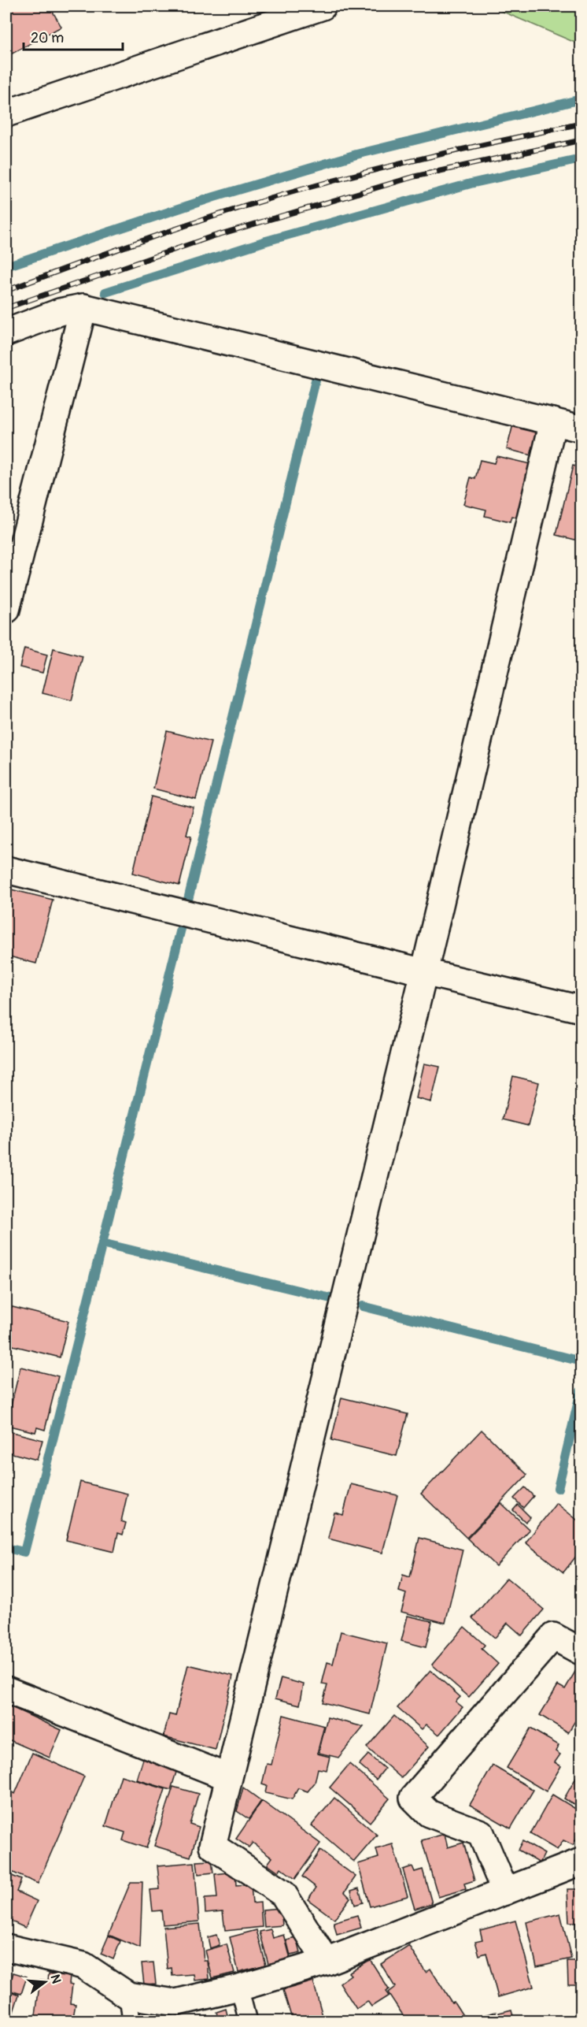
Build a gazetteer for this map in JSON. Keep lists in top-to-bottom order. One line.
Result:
{"scale_bar":"20 m","north":"right"}
